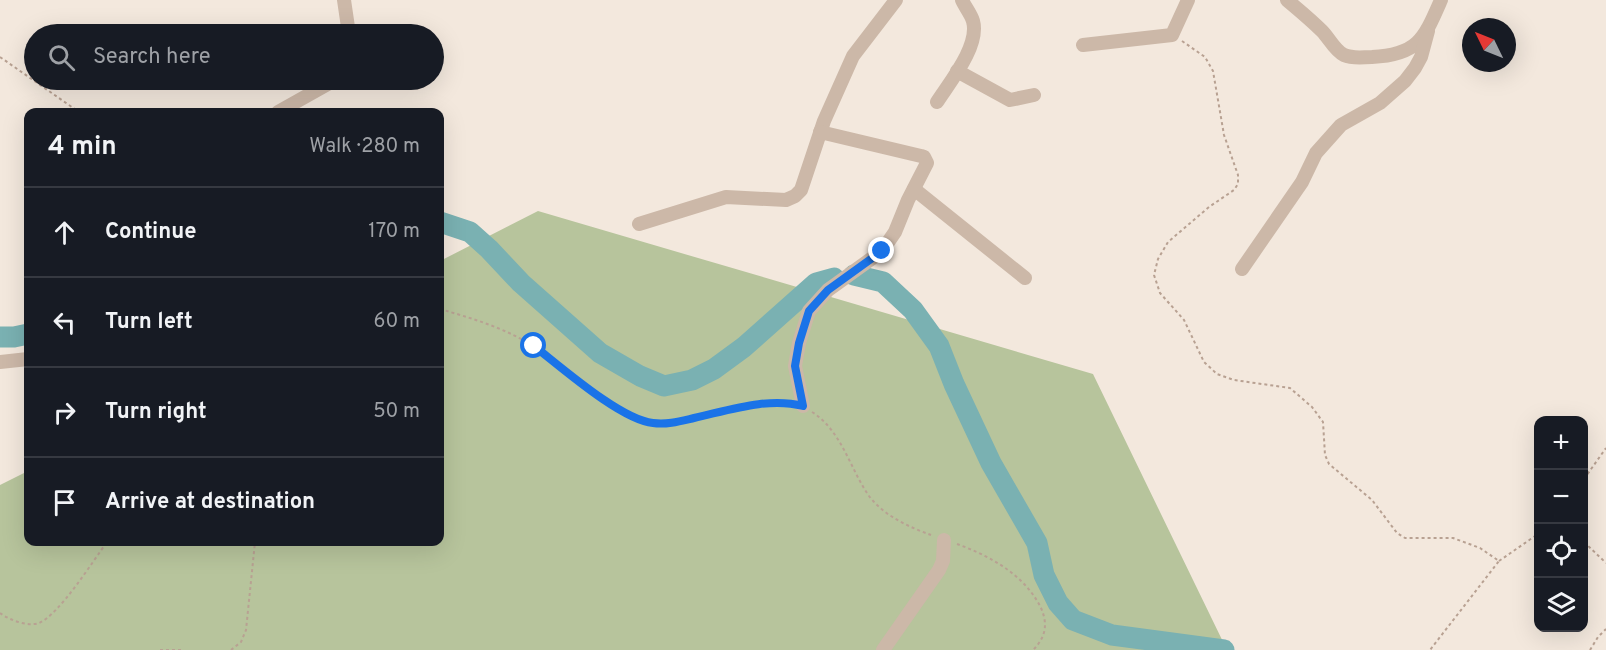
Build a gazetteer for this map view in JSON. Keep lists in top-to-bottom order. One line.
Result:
{"north":"top left","page":{"search":"Search here","heading":["4 min","Walk · 280 m"],"list":[["Continue","170 m"],["Turn left","60 m"],["Turn right","50 m"],"Arrive at destination"],"map_buttons":["+","−"]}}
